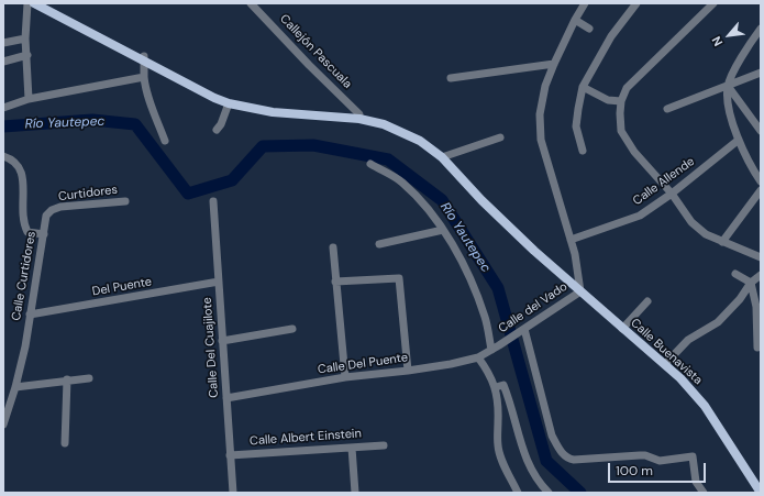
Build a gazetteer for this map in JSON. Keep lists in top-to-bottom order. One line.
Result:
{"streets":{"main road":["Calle Buenavista"],"street":["Callejón Pascuala","Calle Allende","Curtidores","Calle Curtidores","Del Puente","Calle del Vado","Calle Del Cuajilote","Calle Del Puente","Calle Albert Einstein"]},"crossings":[["Callejón Pascuala","Calle Buenavista"],["Curtidores","Calle Curtidores"],["Calle Curtidores","Del Puente"],["Del Puente","Calle Del Cuajilote"],["Calle del Vado","Calle Buenavista"],["Calle del Vado","Calle Del Puente"],["Calle Del Cuajilote","Calle Del Puente"],["Calle Del Cuajilote","Calle Albert Einstein"]],"water":["Río Yautepec"],"scale_bar":"100 m","north":"bottom left"}
